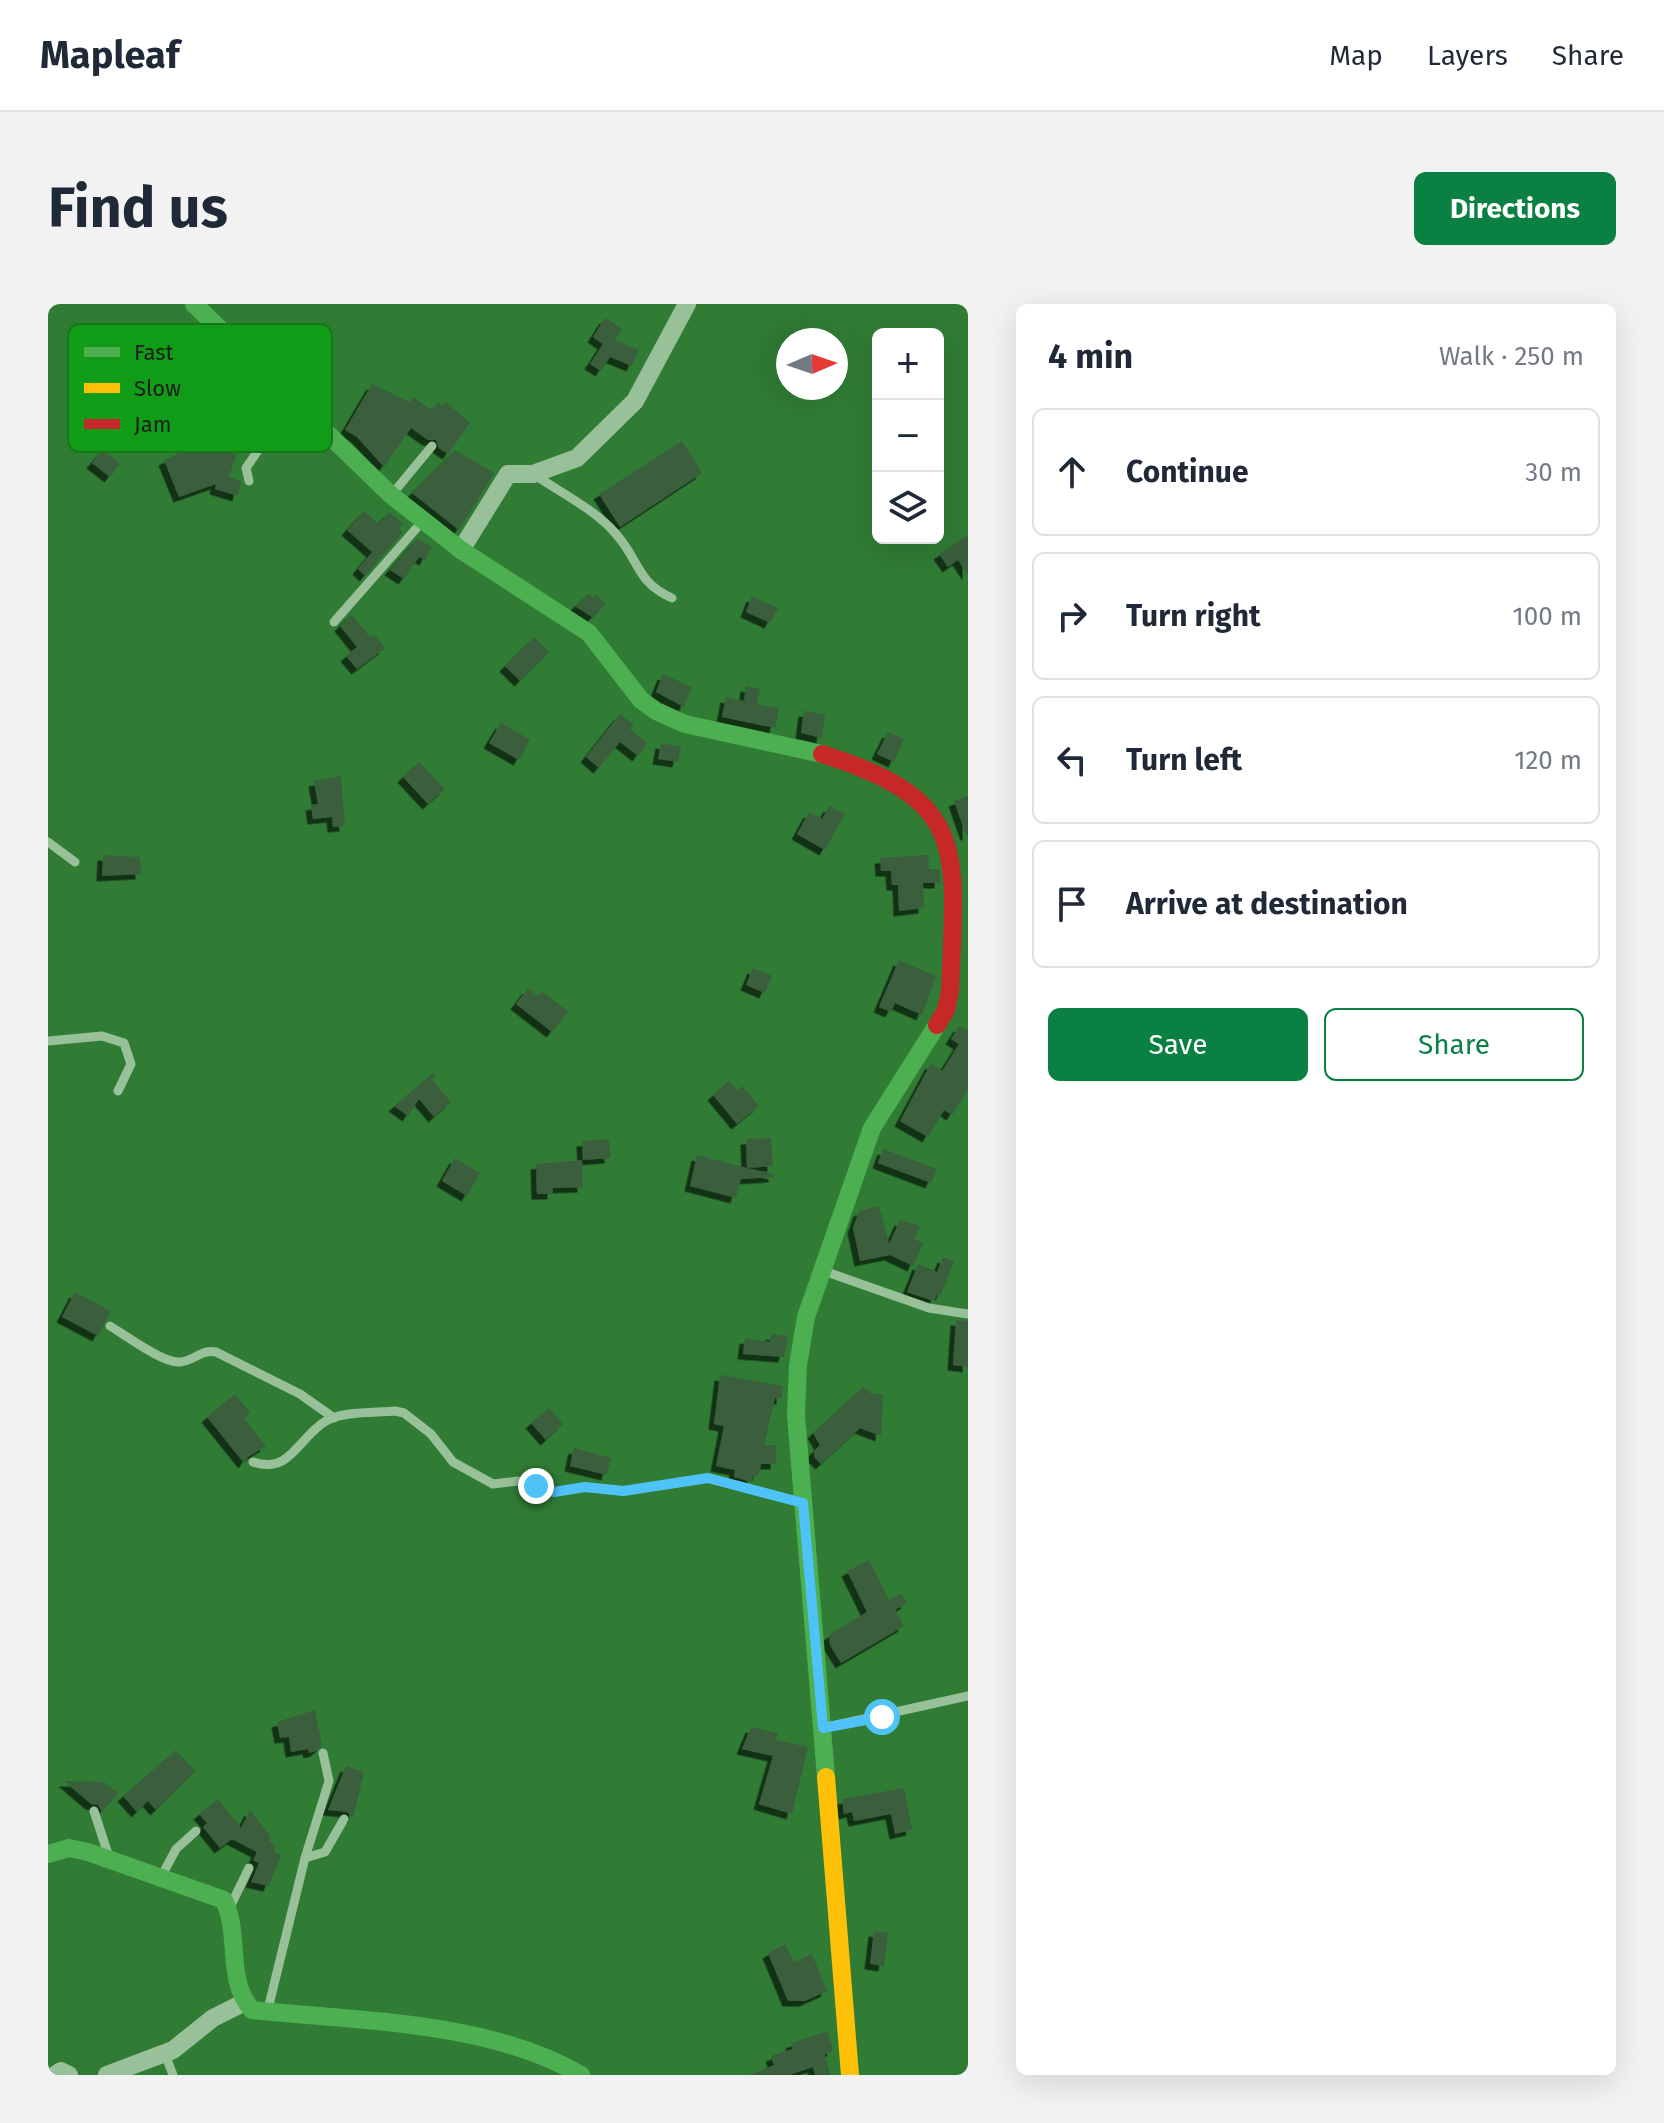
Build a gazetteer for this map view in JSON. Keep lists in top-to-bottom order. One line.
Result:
{"legend":["Fast","Slow","Jam"],"north":"right","page":{"header":"Mapleaf","nav":["Map","Layers","Share"],"buttons":["Directions",["Save","Share"]],"title":"Find us","heading":["4 min","Walk · 250 m"],"map_buttons":["+","−"],"list":[["Continue","30 m"],["Turn right","100 m"],["Turn left","120 m"],"Arrive at destination"]}}
